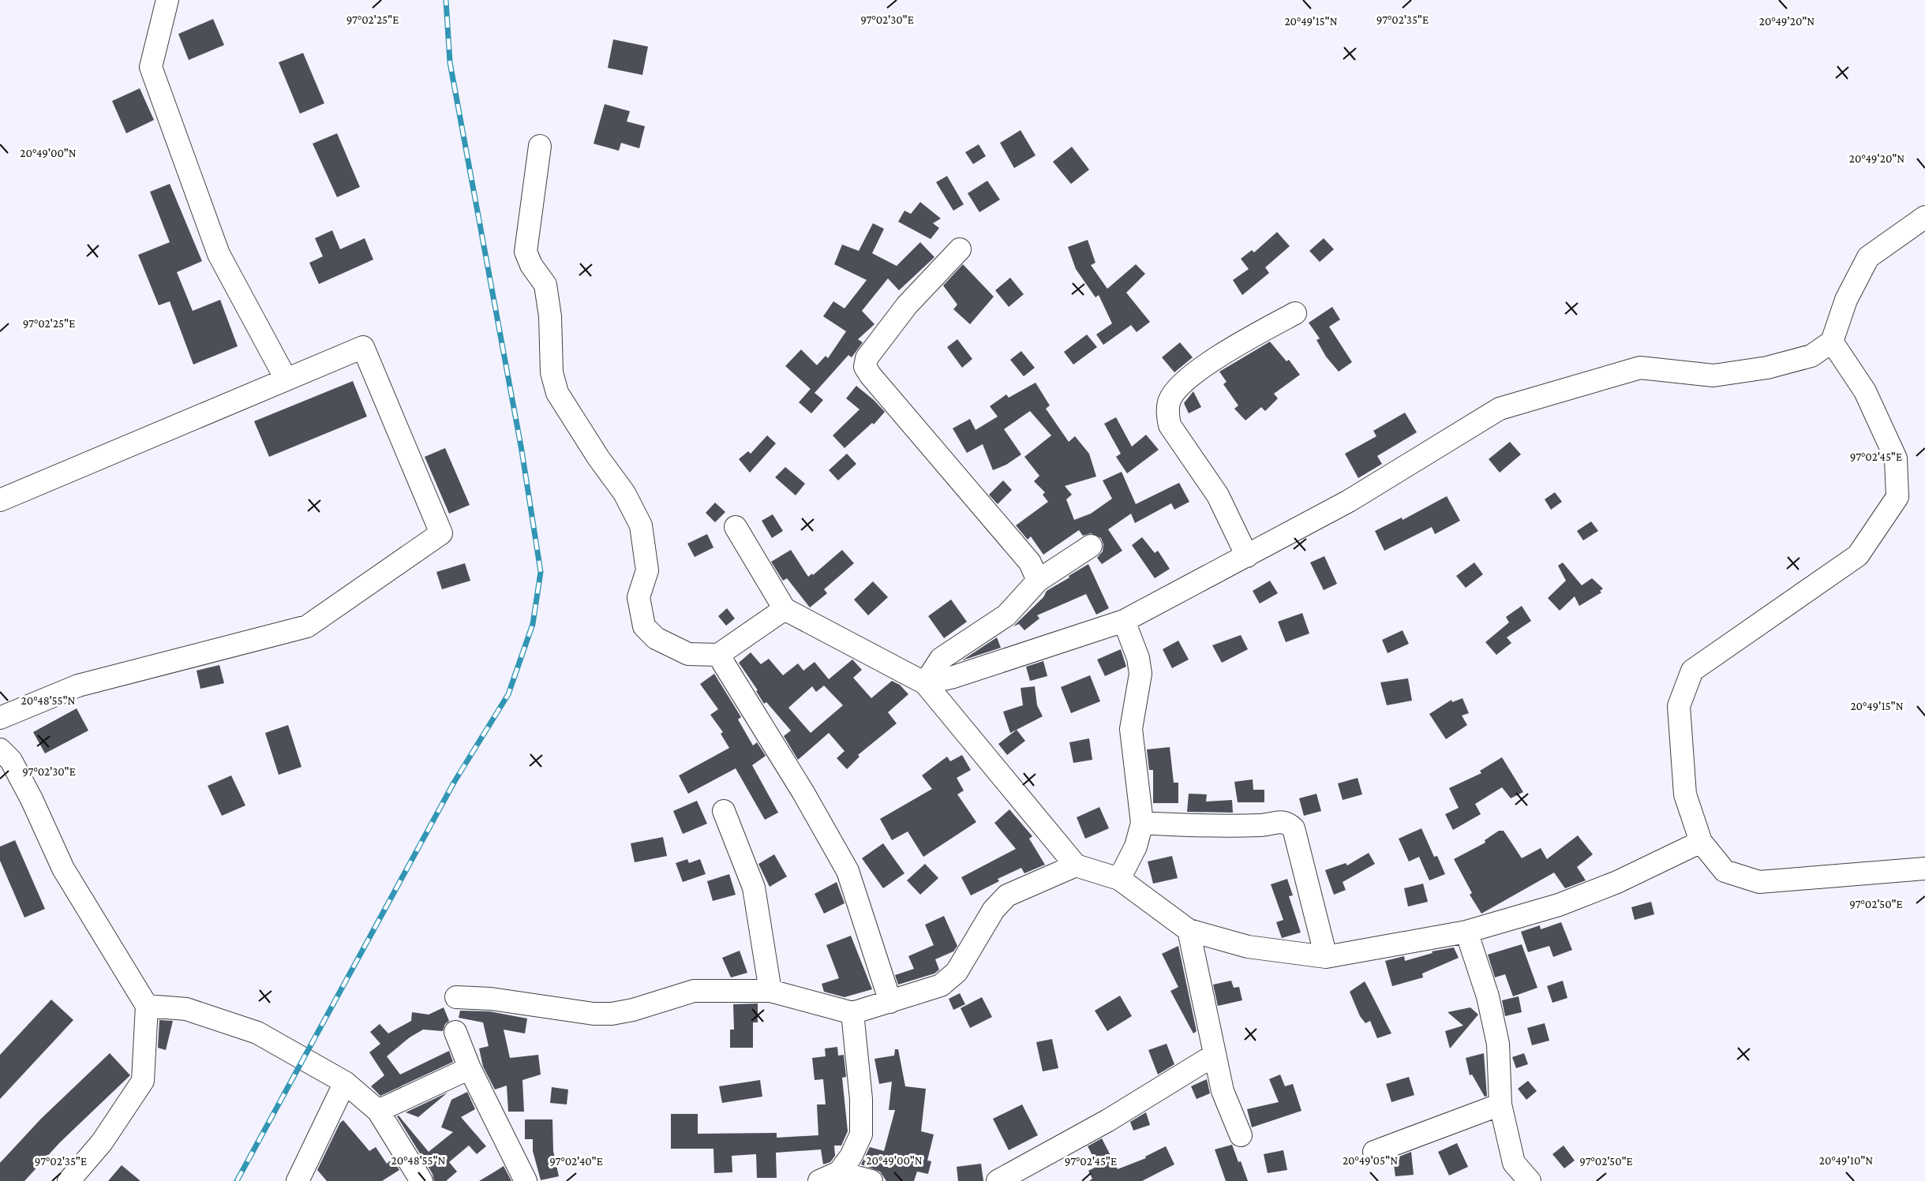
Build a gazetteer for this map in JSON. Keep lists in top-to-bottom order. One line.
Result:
{"coordinates":["97°02'25\"E","97°02'30\"E","97°02'35\"E","20°49'20\"N","20°49'15\"N","20°49'00\"N","97°02'45\"E","20°48'55\"N","97°02'50\"E","20°49'05\"N","20°49'10\"N","97°02'40\"E"]}
